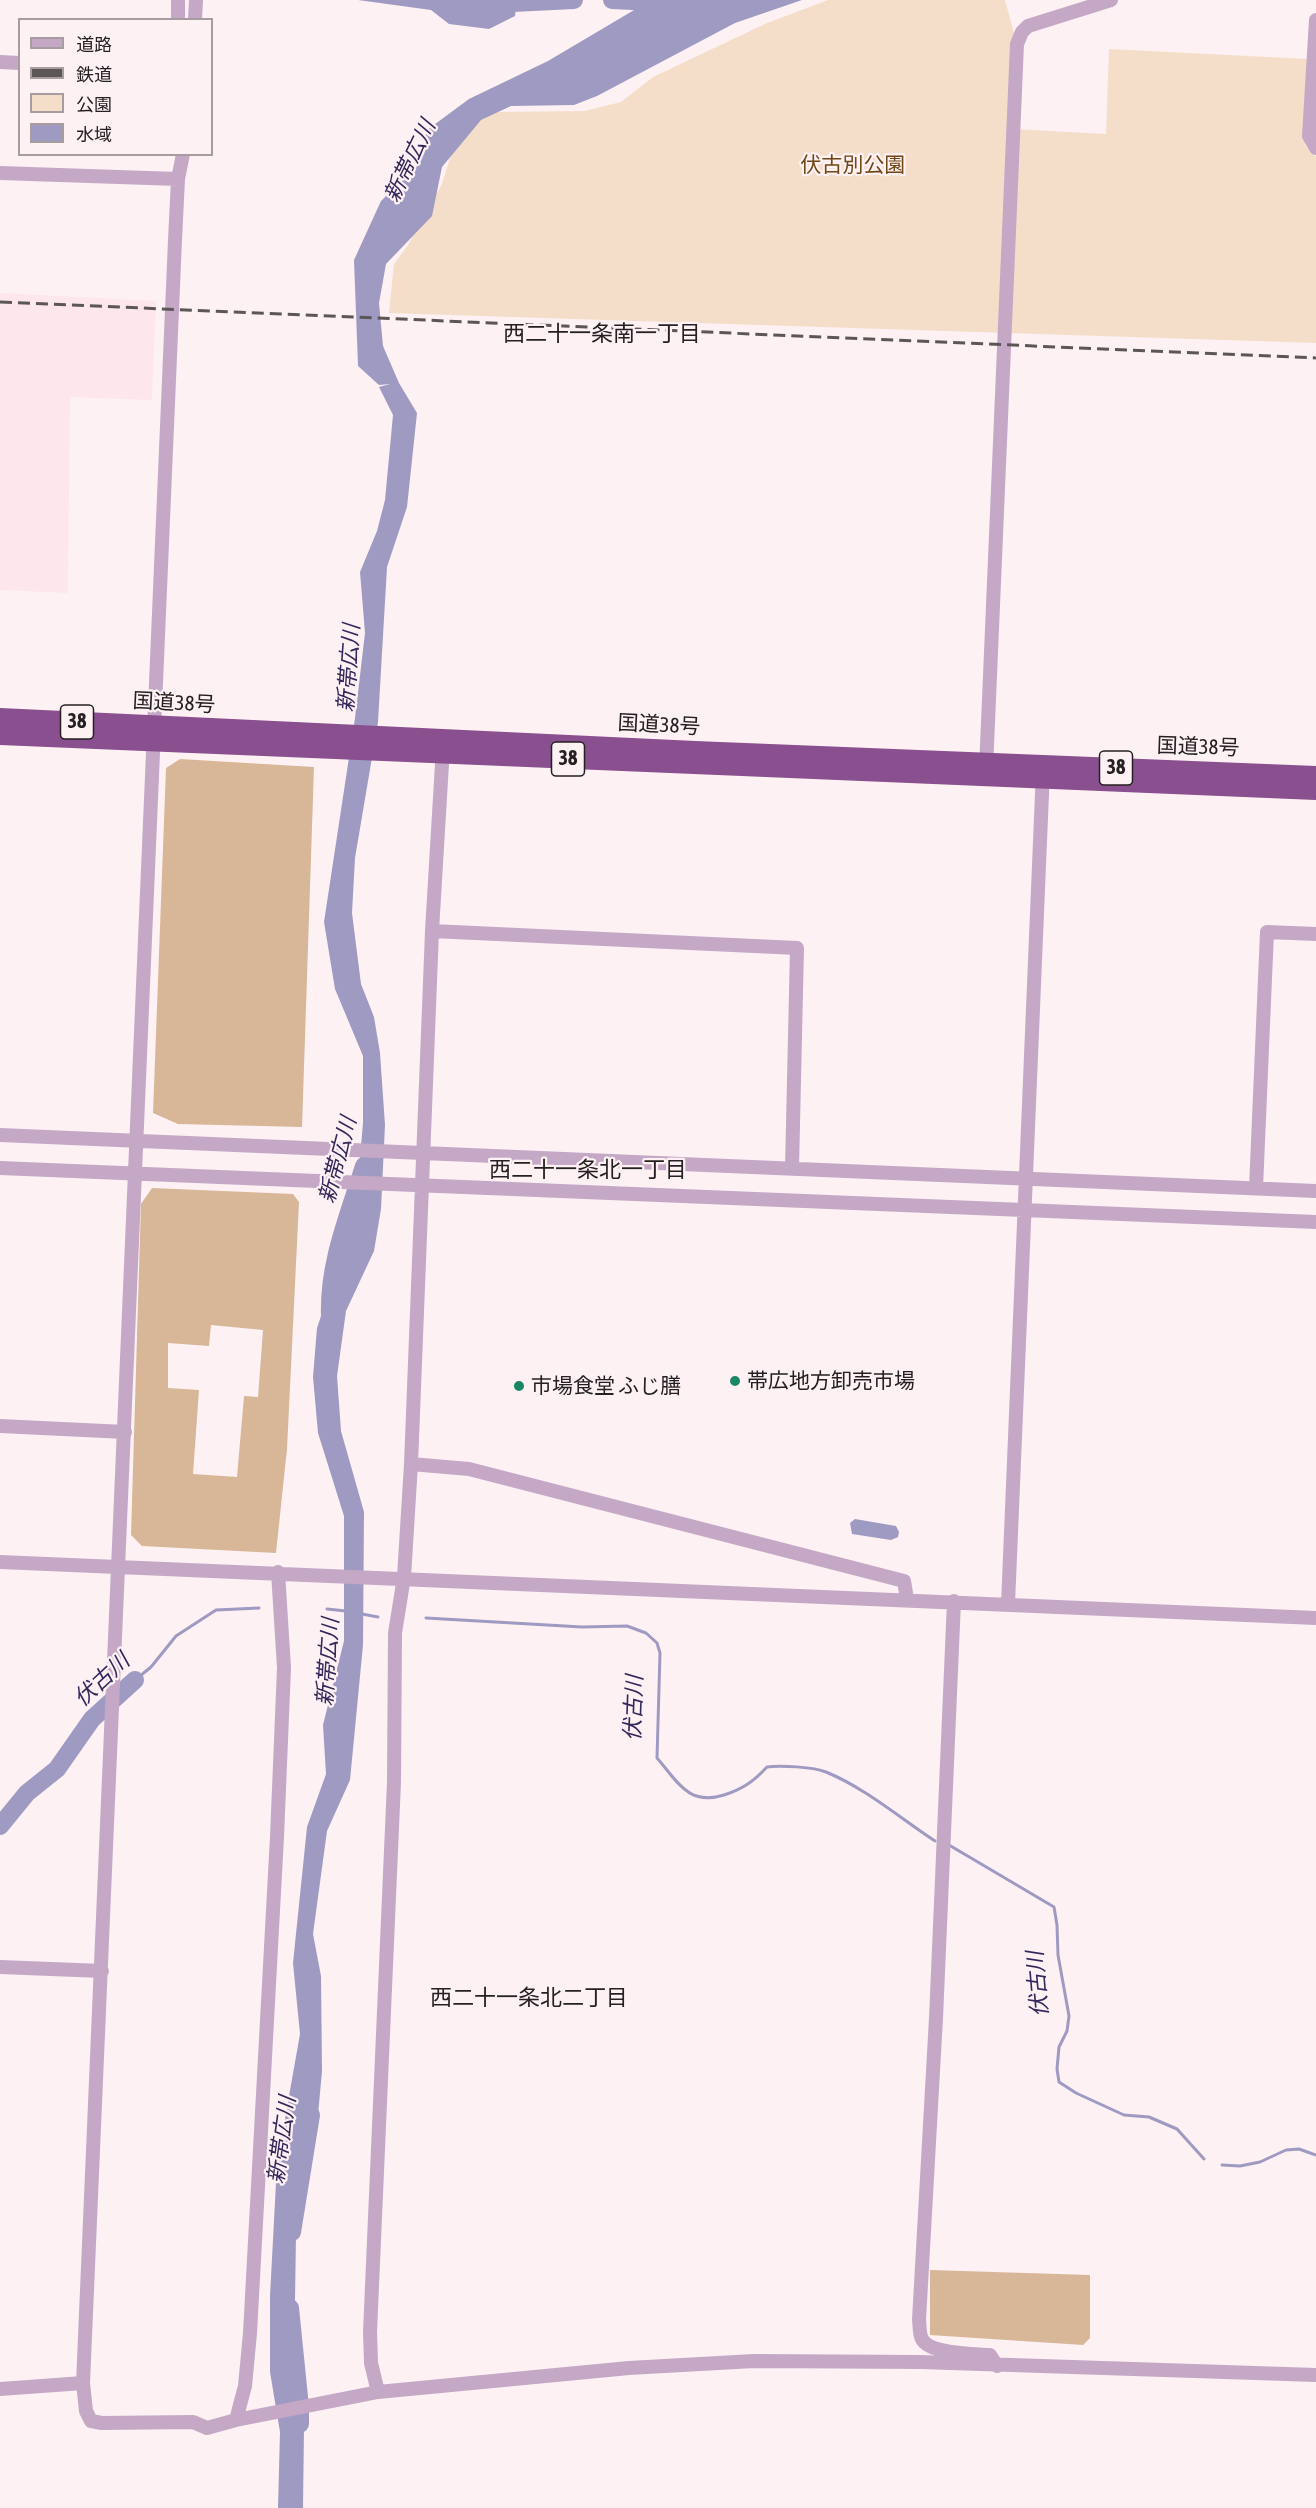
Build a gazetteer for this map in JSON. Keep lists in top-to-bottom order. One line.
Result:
{"streets":{"highway":["国道38号","38"]},"districts":["西二十一条南一丁目","西二十一条北一丁目","西二十一条北二丁目"],"water":["新帯広川","伏古川"],"parks":["伏古別公園"],"places":["帯広地方卸売市場","市場食堂 ふじ膳"],"legend":["道路","鉄道","公園","水域"]}
